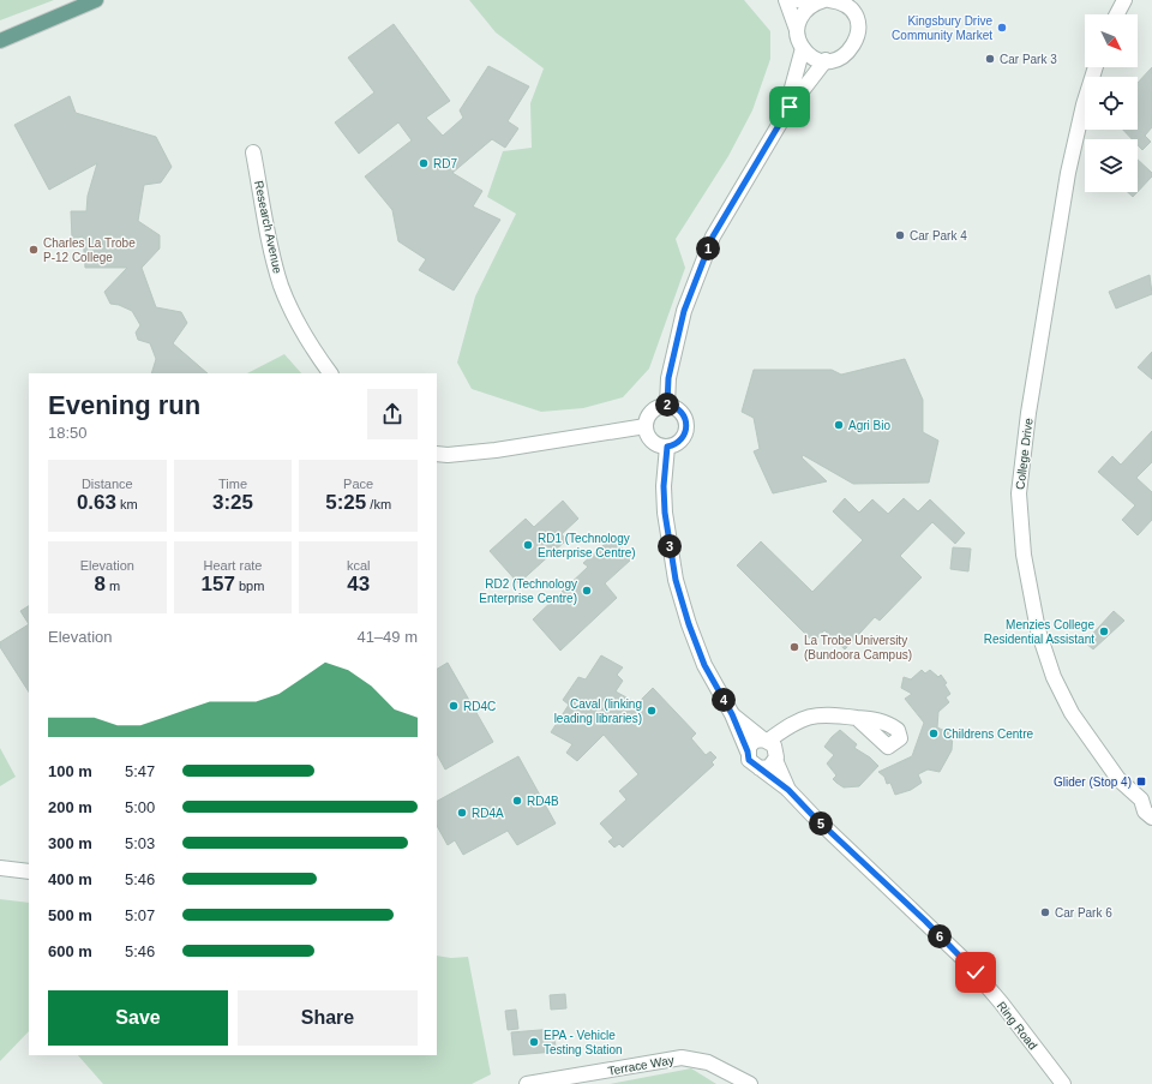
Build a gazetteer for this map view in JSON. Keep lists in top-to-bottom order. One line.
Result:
{"streets":{"street":["Research Avenue","College Drive","Ring Road","Terrace Way"]},"places":{"other":["Kingsbury Drive Community Market","Car Park 3","RD7","Car Park 4","Charles La Trobe P-12 College","Agri Bio","RD1 (Technology Enterprise Centre)","RD2 (Technology Enterprise Centre)","Menzies College Residential Assistant","La Trobe University (Bundoora Campus)","RD4C","Caval (linking leading libraries)","Childrens Centre","RD4B","RD4A","Car Park 6","EPA - Vehicle Testing Station"],"transit":["Glider (Stop 4)"]},"north":"bottom right","page":{"pins":["1","2","3","4","5","6"],"heading":["Evening run","18:50"],"stats":[["Distance","0.63 km"],["Time","3:25"],["Pace","5:25 /km"],["Elevation","8 m"],["Heart rate","157 bpm"],["kcal","43"]],"chart":["Elevation","41–49 m"],"list":[{"name":"100 m","note":"5:47"},{"name":"200 m","note":"5:00"},{"name":"300 m","note":"5:03"},{"name":"400 m","note":"5:46"},{"name":"500 m","note":"5:07"},{"name":"600 m","note":"5:46"}],"buttons":["Save","Share"]}}
